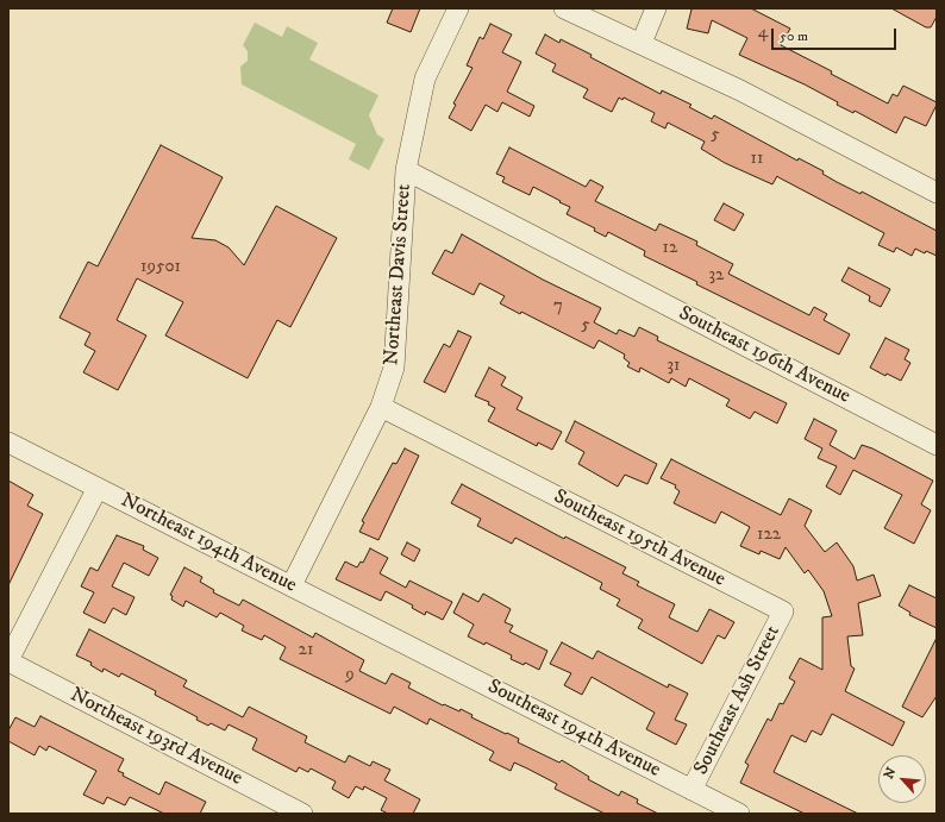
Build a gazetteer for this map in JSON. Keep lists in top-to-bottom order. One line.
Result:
{"streets":{"street":["Northeast Davis Street","Southeast 196th Avenue","Southeast 195th Avenue","Northeast 194th Avenue","Southeast Ash Street","Southeast 194th Avenue","Northeast 193rd Avenue"]},"crossings":[["Northeast Davis Street","Southeast 196th Avenue"],["Northeast Davis Street","Southeast 195th Avenue"],["Northeast Davis Street","Northeast 194th Avenue"],["Southeast 195th Avenue","Southeast Ash Street"],["Northeast 194th Avenue","Southeast 194th Avenue"],["Southeast Ash Street","Southeast 194th Avenue"]],"house_numbers":["4","5","11","12","19501","32","7","5","31","122","21","9"],"scale_bar":"50 m","north":"top left"}
